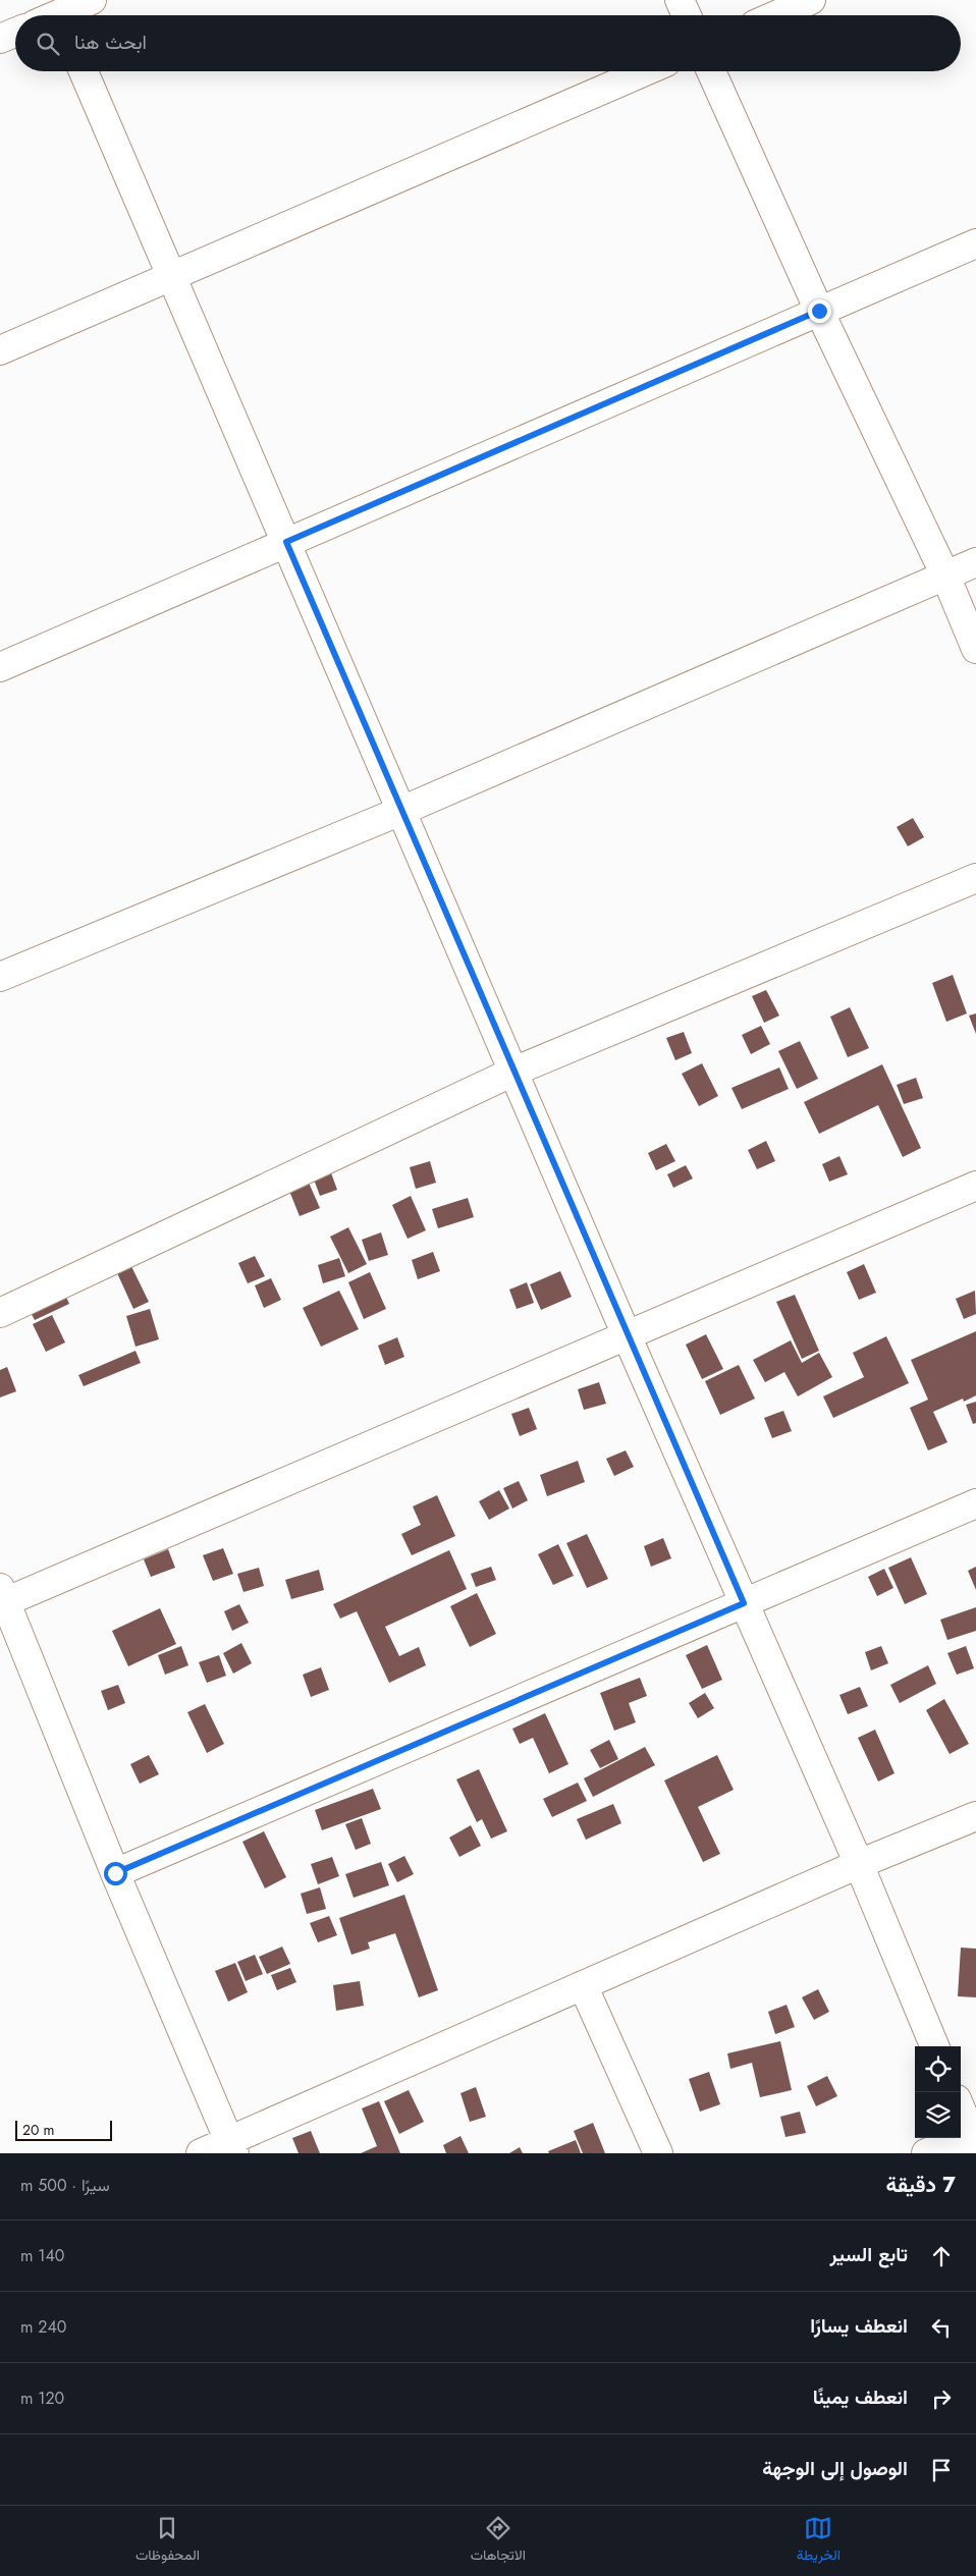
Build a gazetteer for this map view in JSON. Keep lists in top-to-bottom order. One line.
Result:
{"scale_bar":"20 m","page":{"search":"ابحث هنا","scale":"20 m","heading":["7 دقيقة","سيرًا · 500 m"],"list":[["تابع السير","140 m"],["انعطف يسارًا","240 m"],["انعطف يمينًا","120 m"],"الوصول إلى الوجهة"],"nav":["الخريطة","الاتجاهات","المحفوظات"]}}
